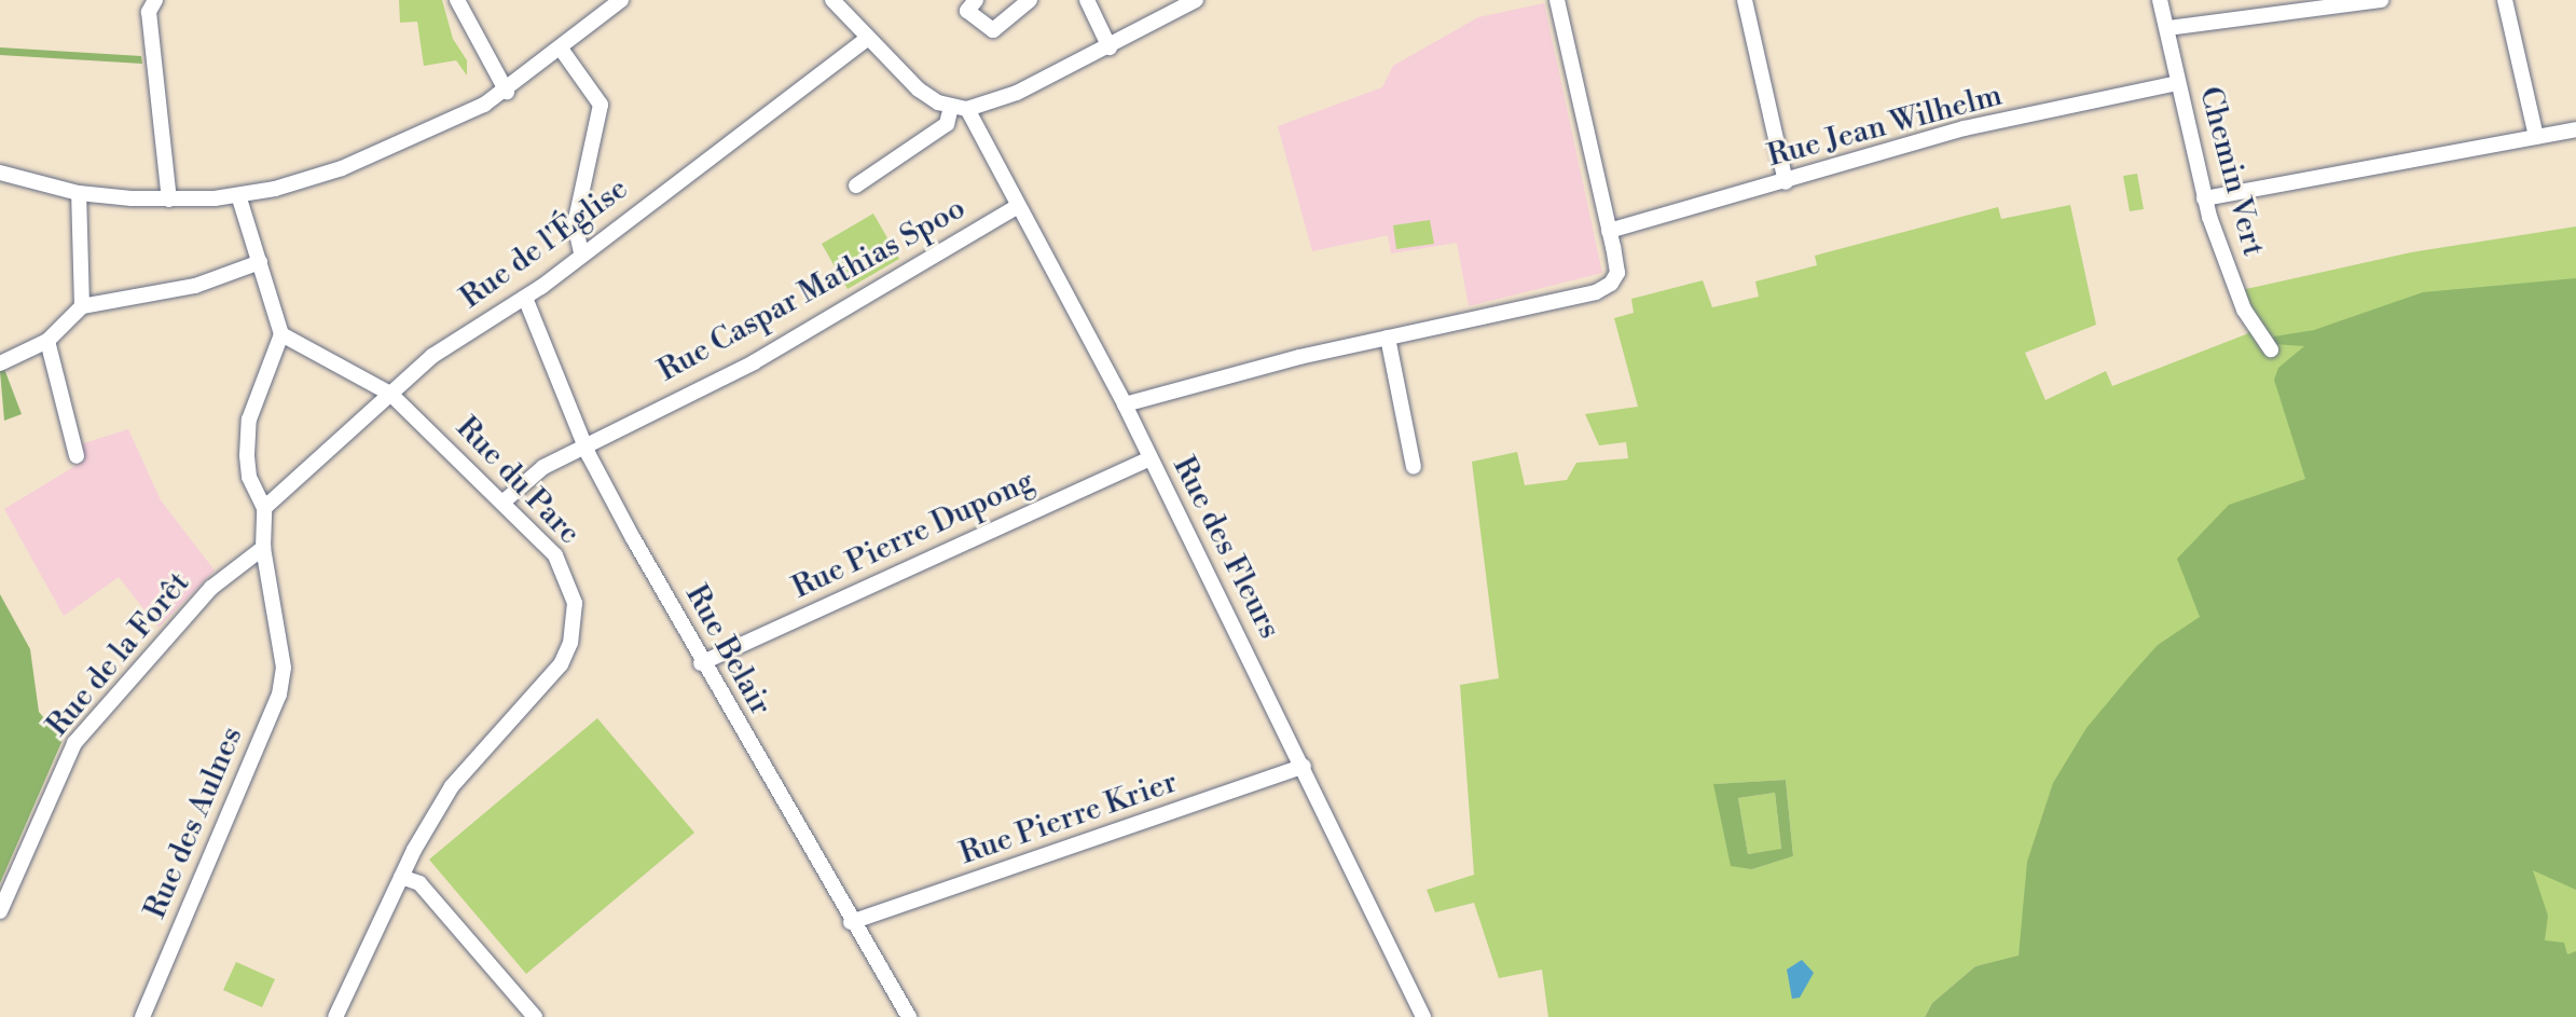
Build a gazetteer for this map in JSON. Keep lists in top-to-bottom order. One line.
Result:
{"streets":{"street":["Rue Jean Wilhelm","Chemin Vert","Rue de l'Église","Rue Caspar Mathias Spoo","Rue du Parc","Rue Pierre Dupong","Rue des Fleurs","Rue Belair","Rue de la Forêt","Rue Pierre Krier","Rue des Aulnes"]},"crossings":[["Rue Jean Wilhelm","Chemin Vert"],["Rue de l'Église","Rue du Parc"],["Rue de l'Église","Rue Belair"],["Rue de l'Église","Rue des Aulnes"],["Rue Caspar Mathias Spoo","Rue du Parc"],["Rue Caspar Mathias Spoo","Rue des Fleurs"],["Rue Caspar Mathias Spoo","Rue Belair"],["Rue Pierre Dupong","Rue des Fleurs"],["Rue Pierre Dupong","Rue Belair"],["Rue des Fleurs","Rue Pierre Krier"],["Rue Belair","Rue Pierre Krier"],["Rue de la Forêt","Rue des Aulnes"]]}
